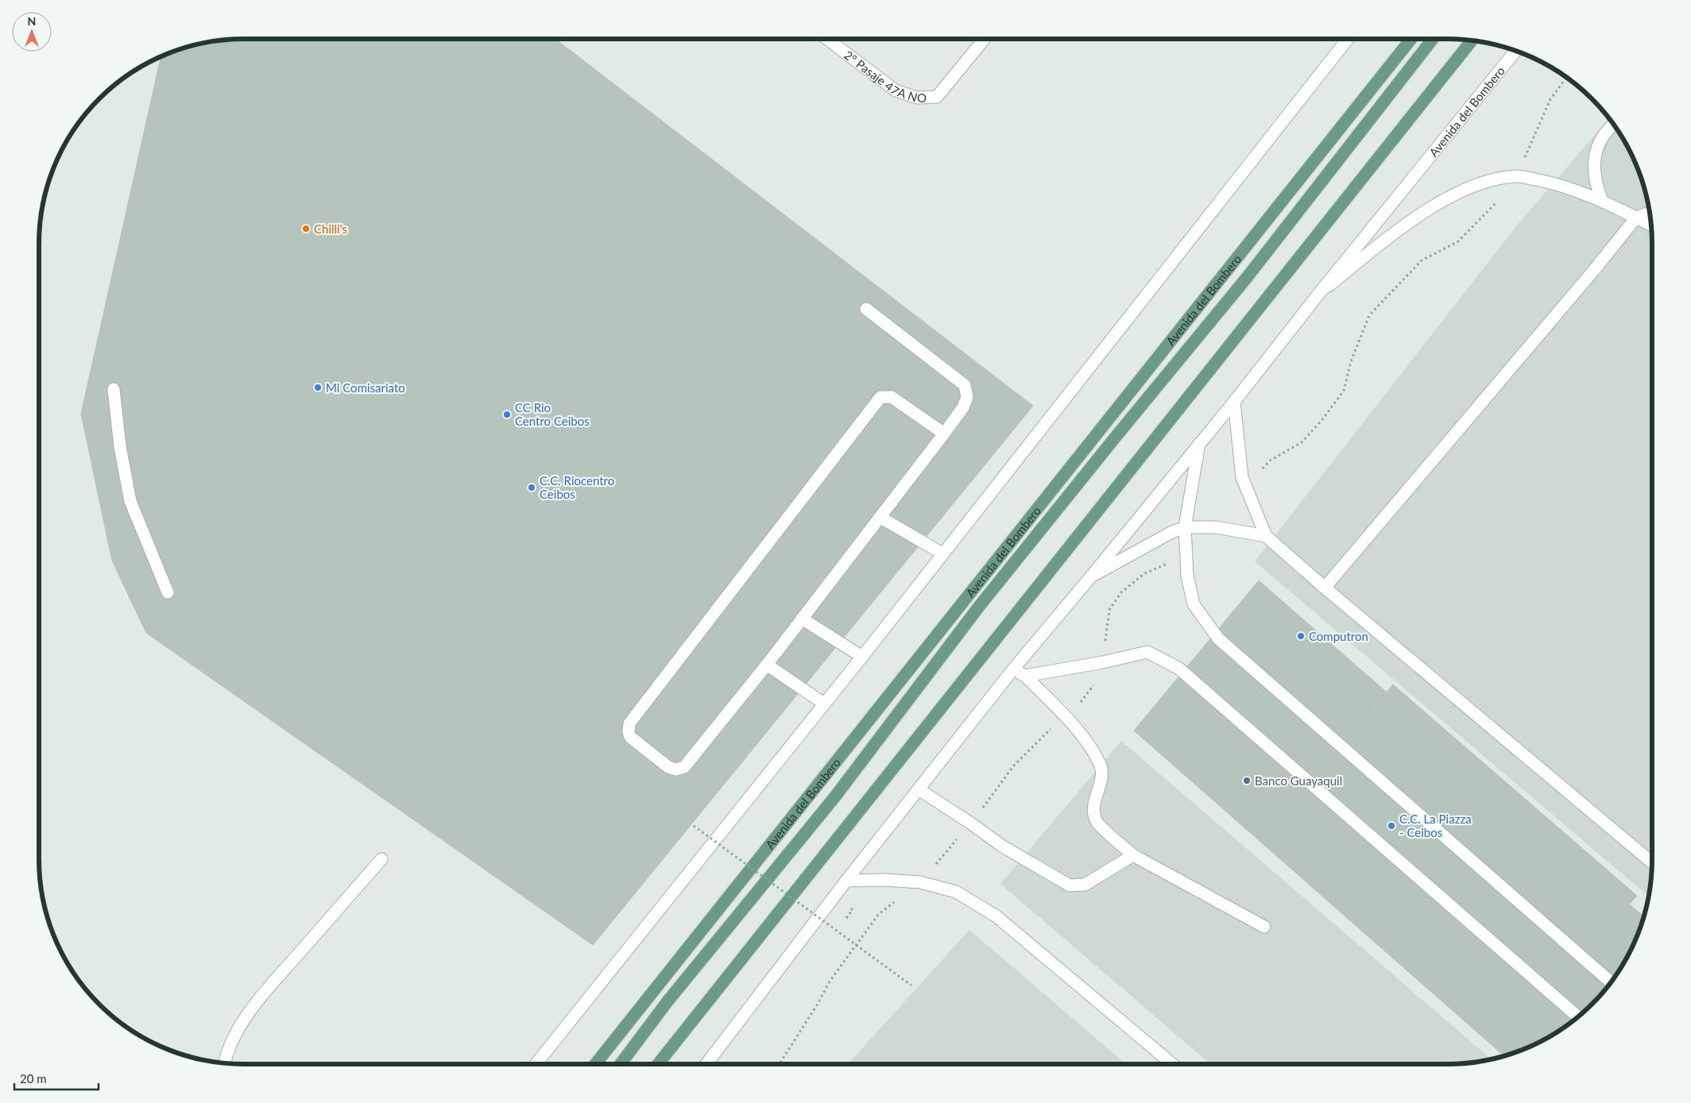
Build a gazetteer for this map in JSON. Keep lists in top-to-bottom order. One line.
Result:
{"streets":{"main road":["2° Pasaje 47A NO","Avenida del Bombero"]},"places":["Chilli's","Mi Comisariato","CC Rio Centro Ceibos","C.C. Riocentro Ceibos","Computron","Banco Guayaquil","C.C. La Piazza - Ceibos"],"scale_bar":"20 m","north":"top"}
